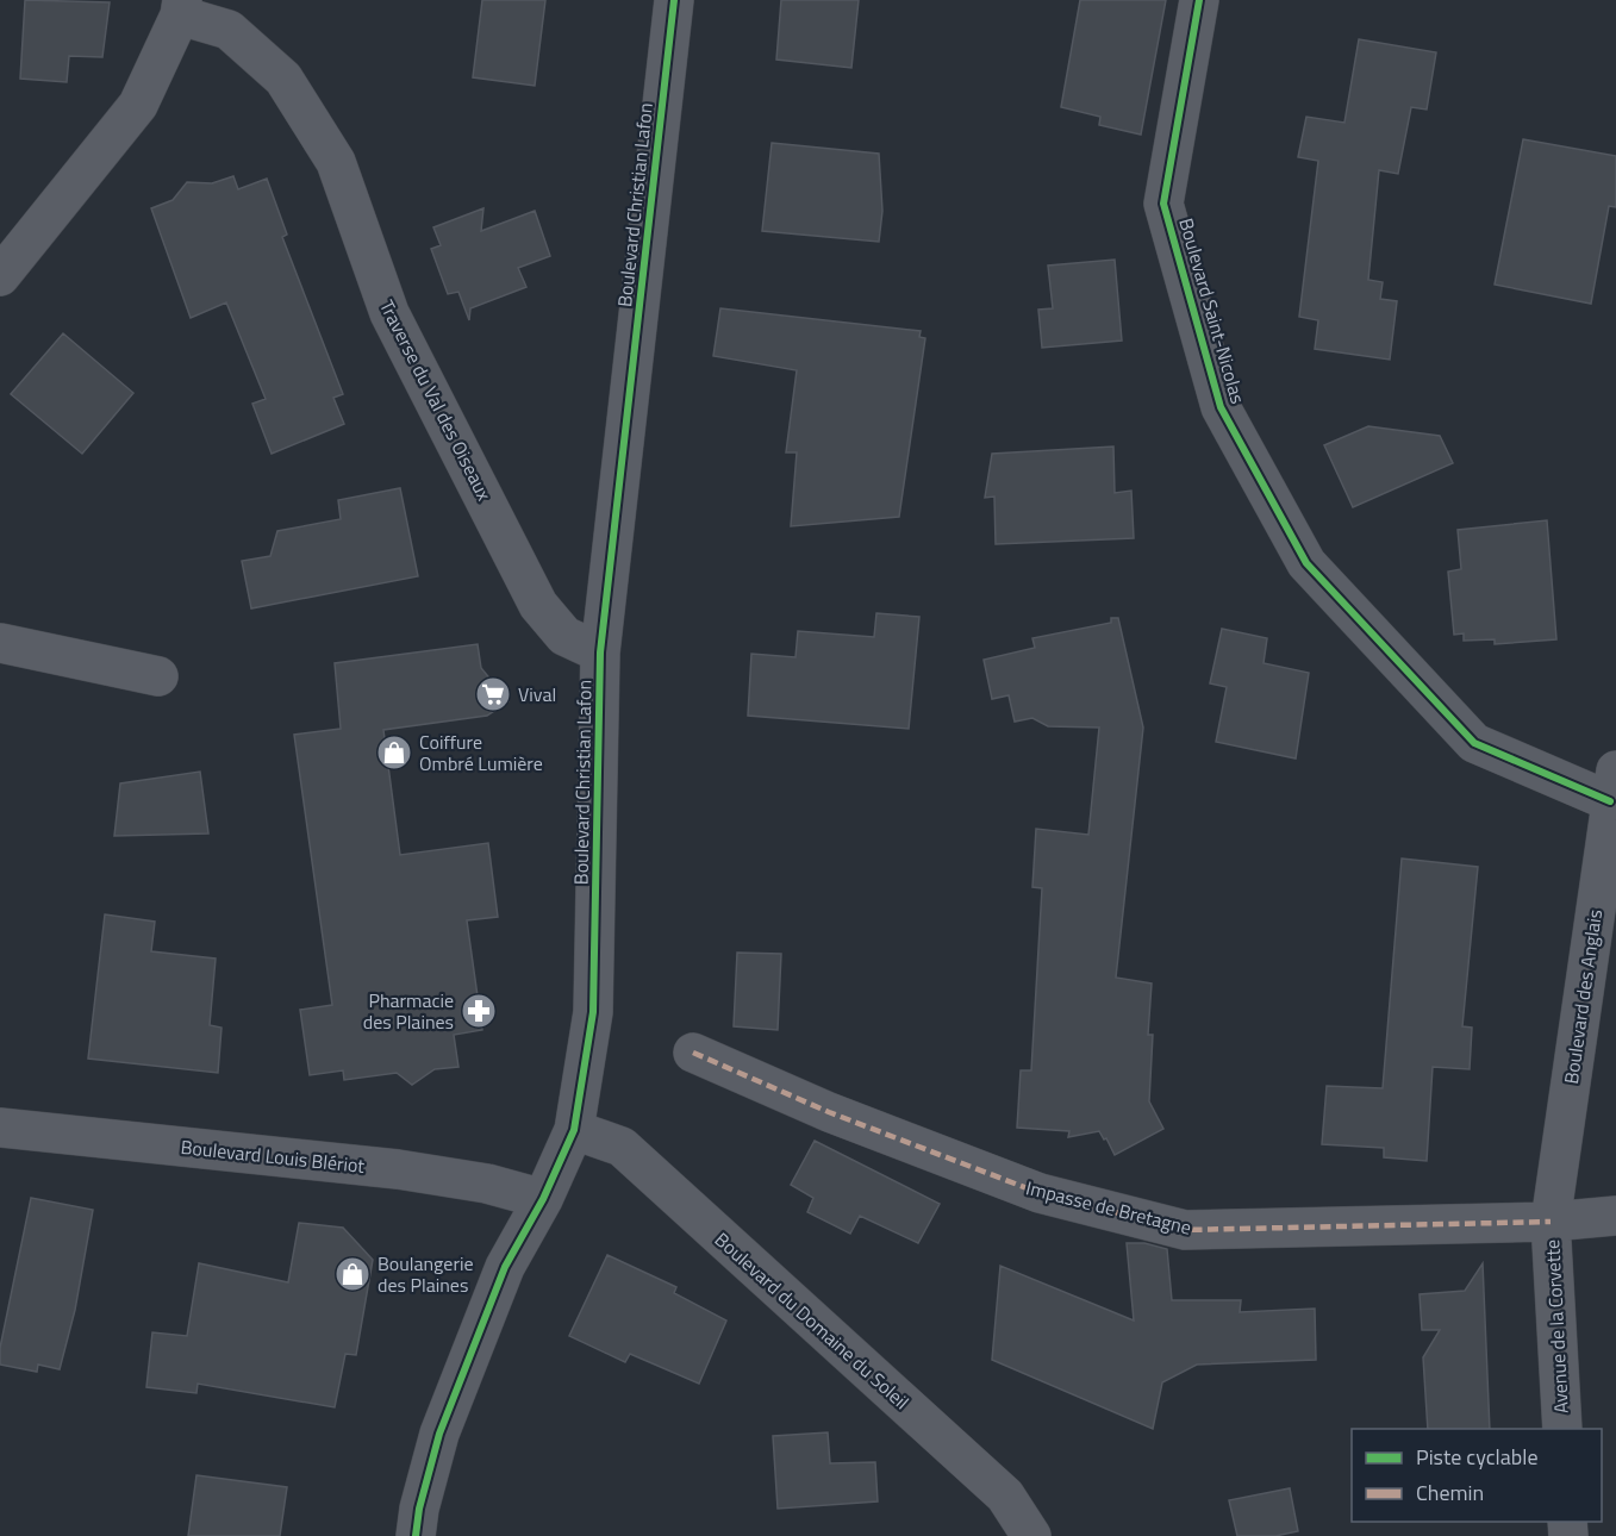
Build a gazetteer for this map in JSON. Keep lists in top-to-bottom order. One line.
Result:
{"streets":{"street":["Boulevard Christian Lafon","Boulevard Saint-Nicolas","Traverse du Val des Oiseaux","Boulevard des Anglais","Boulevard Louis Blériot","Impasse de Bretagne","Boulevard du Domaine du Soleil","Avenue de la Corvette"]},"crossings":[["Boulevard Christian Lafon","Traverse du Val des Oiseaux"],["Boulevard Christian Lafon","Boulevard Louis Blériot"],["Boulevard Christian Lafon","Boulevard du Domaine du Soleil"],["Boulevard Saint-Nicolas","Boulevard des Anglais"],["Boulevard des Anglais","Impasse de Bretagne"],["Boulevard des Anglais","Avenue de la Corvette"],["Impasse de Bretagne","Avenue de la Corvette"]],"places":{"supermarket":["Vival"],"shop":["Coiffure Ombré Lumière","Boulangerie des Plaines"],"pharmacy":["Pharmacie des Plaines"]},"legend":["Piste cyclable","Chemin"]}
